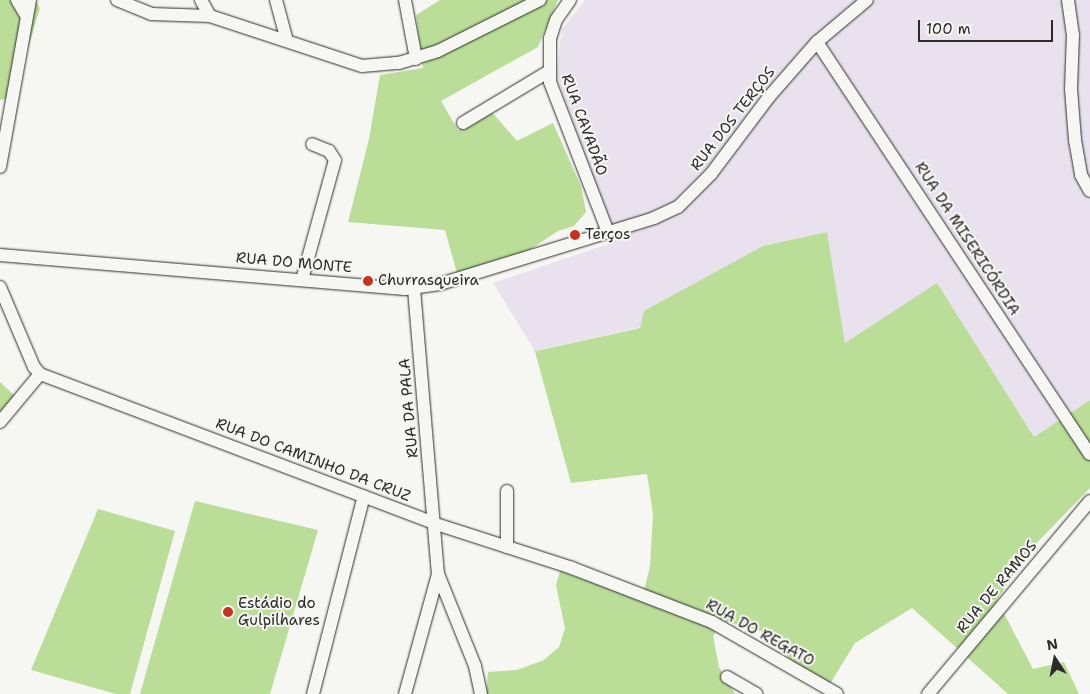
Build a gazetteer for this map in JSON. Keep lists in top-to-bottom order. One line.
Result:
{"streets":{"street":["RUA DOS TERÇOS","RUA CAVADÃO","RUA DA MISERICÓRDIA","RUA DO MONTE","RUA DA PALA","RUA DO CAMINHO DA CRUZ","RUA DE RAMOS","RUA DO REGATO"]},"crossings":[["RUA DOS TERÇOS","RUA CAVADÃO"],["RUA DOS TERÇOS","RUA DA MISERICÓRDIA"],["RUA DOS TERÇOS","RUA DO MONTE"],["RUA CAVADÃO","RUA DO MONTE"],["RUA DO MONTE","RUA DA PALA"],["RUA DA PALA","RUA DO CAMINHO DA CRUZ"],["RUA DO CAMINHO DA CRUZ","RUA DO REGATO"]],"places":["Terços","Churrasqueira","Estádio do Gulpilhares"],"scale_bar":"100 m","north":"top"}
